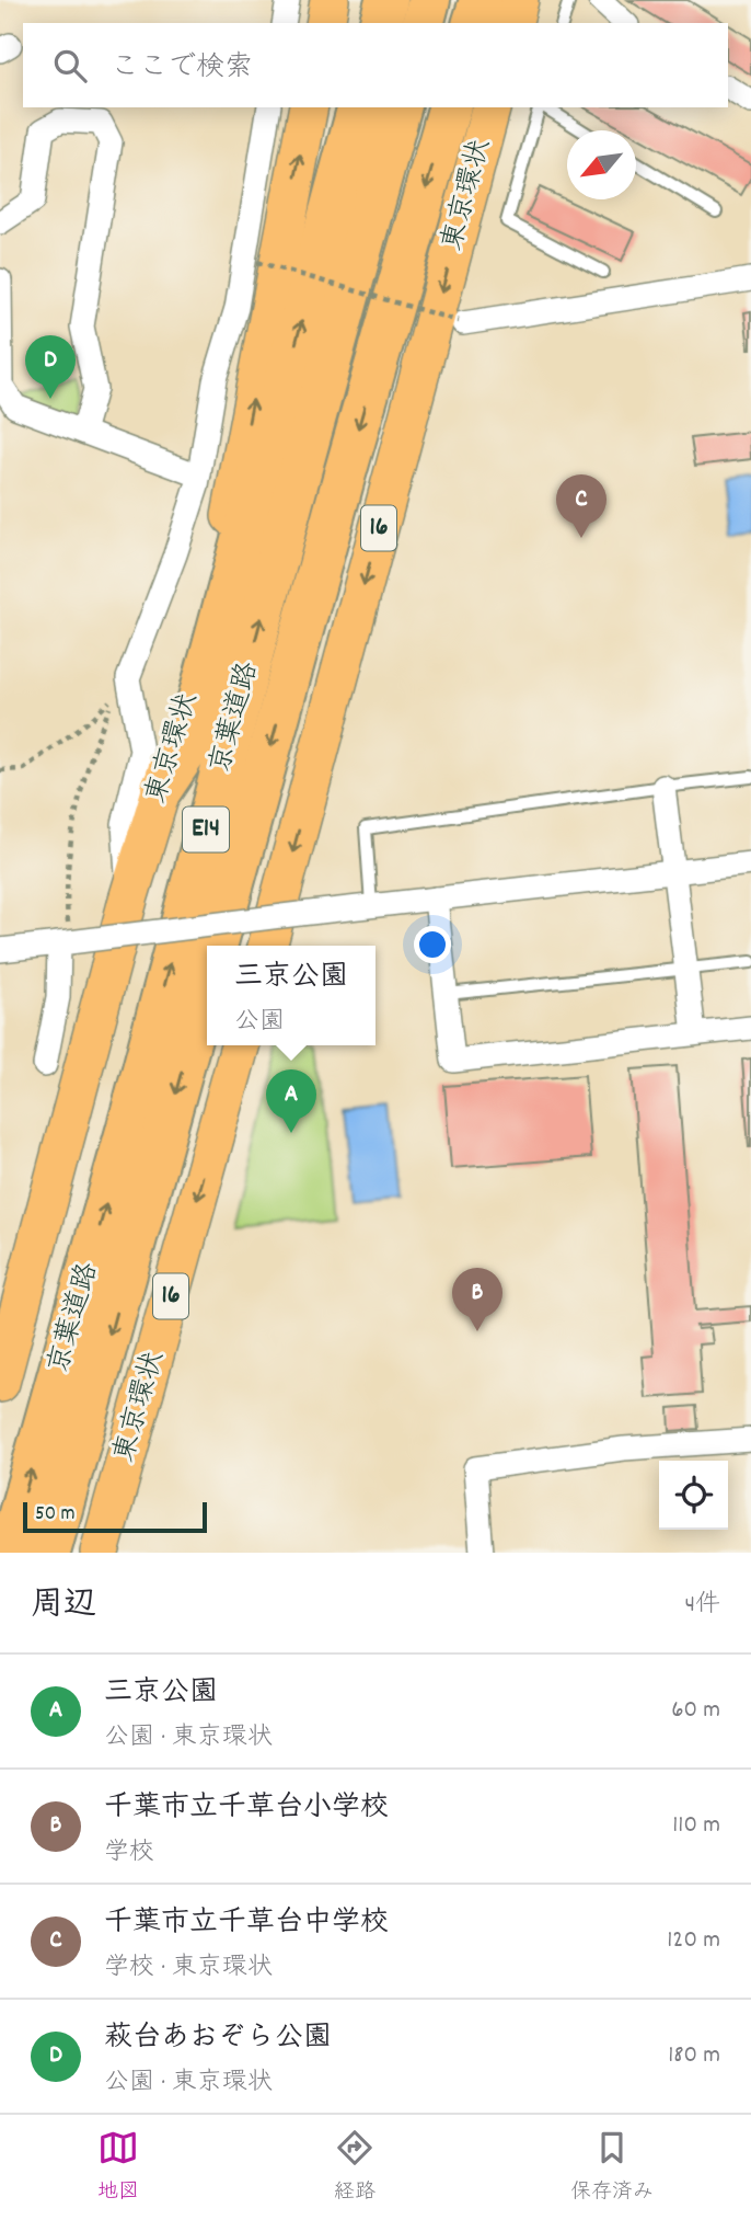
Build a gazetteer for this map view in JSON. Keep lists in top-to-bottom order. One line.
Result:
{"streets":{"highway":["東京環状","16","京葉道路","E14"]},"scale_bar":"50 m","north":"bottom left","page":{"search":"ここで検索","pins":["D","C","A","B"],"popup":["三京公園","公園"],"scale":"50 m","heading":["周辺","4件"],"list":[{"mark":"A","name":"三京公園","note":"公園 · 東京環状","value":"60 m"},{"mark":"B","name":"千葉市立千草台小学校","note":"学校","value":"110 m"},{"mark":"C","name":"千葉市立千草台中学校","note":"学校 · 東京環状","value":"120 m"},{"mark":"D","name":"萩台あおぞら公園","note":"公園 · 東京環状","value":"180 m"}],"nav":["地図","経路","保存済み"]}}
